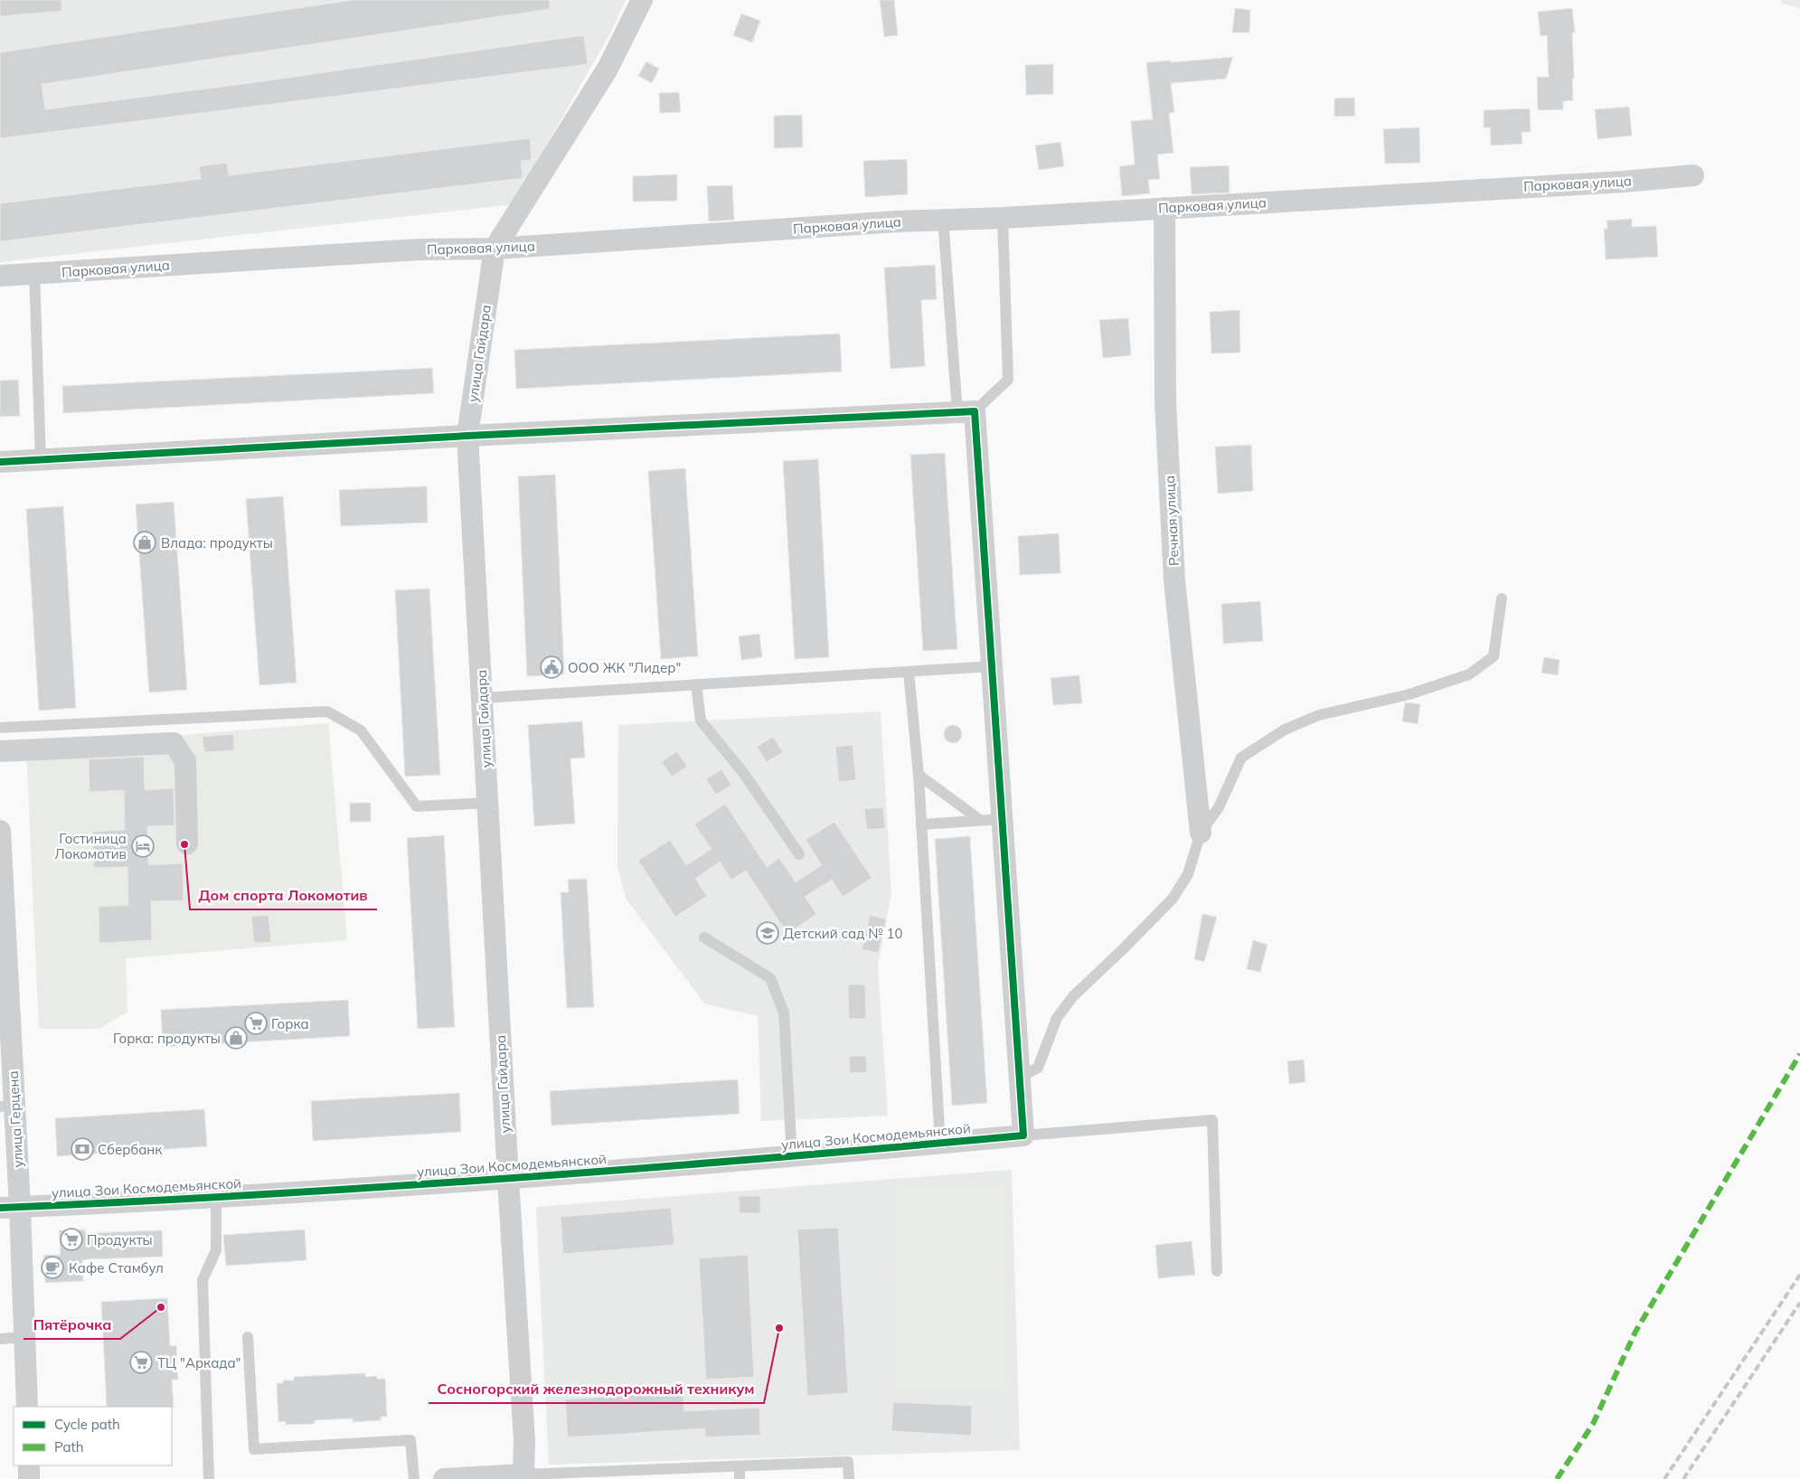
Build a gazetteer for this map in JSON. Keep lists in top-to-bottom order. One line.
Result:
{"streets":{"street":["Парковая улица","улица Гайдара","Речная улица","улица Герцена","улица Зои Космодемьянской"]},"crossings":[["Парковая улица","улица Гайдара"],["Парковая улица","Речная улица"],["улица Гайдара","улица Зои Космодемьянской"],["улица Герцена","улица Зои Космодемьянской"]],"places":{"shop":["Влада: продукты","Горка: продукты"],"public building":["ООО ЖК \"Лидер\""],"other":["Дом спорта Локомотив","Пятёрочка","Сосногорский железнодорожный техникум"],"hotel":["Гостиница Локомотив"],"school or university":["Детский сад № 10"],"supermarket":["Горка","Продукты","ТЦ \"Аркада\""],"bank":["Сбербанк"],"cafe":["Кафе Стамбул"]},"legend":["Cycle path","Path"]}
